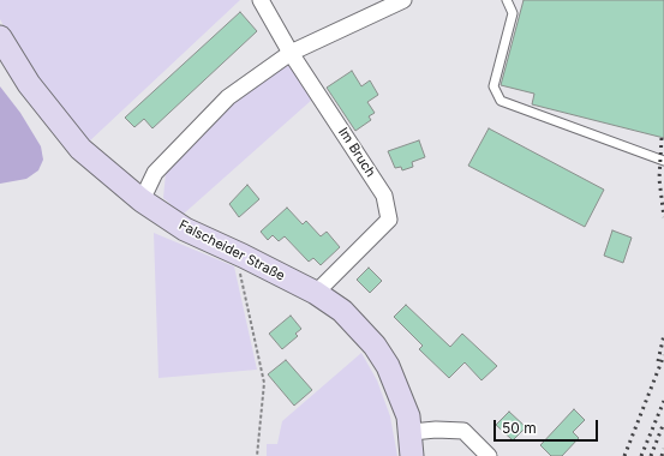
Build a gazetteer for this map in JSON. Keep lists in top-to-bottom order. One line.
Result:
{"streets":{"street":["Im Bruch","Falscheider Straße"]},"crossings":[["Im Bruch","Falscheider Straße"]],"scale_bar":"50 m"}
